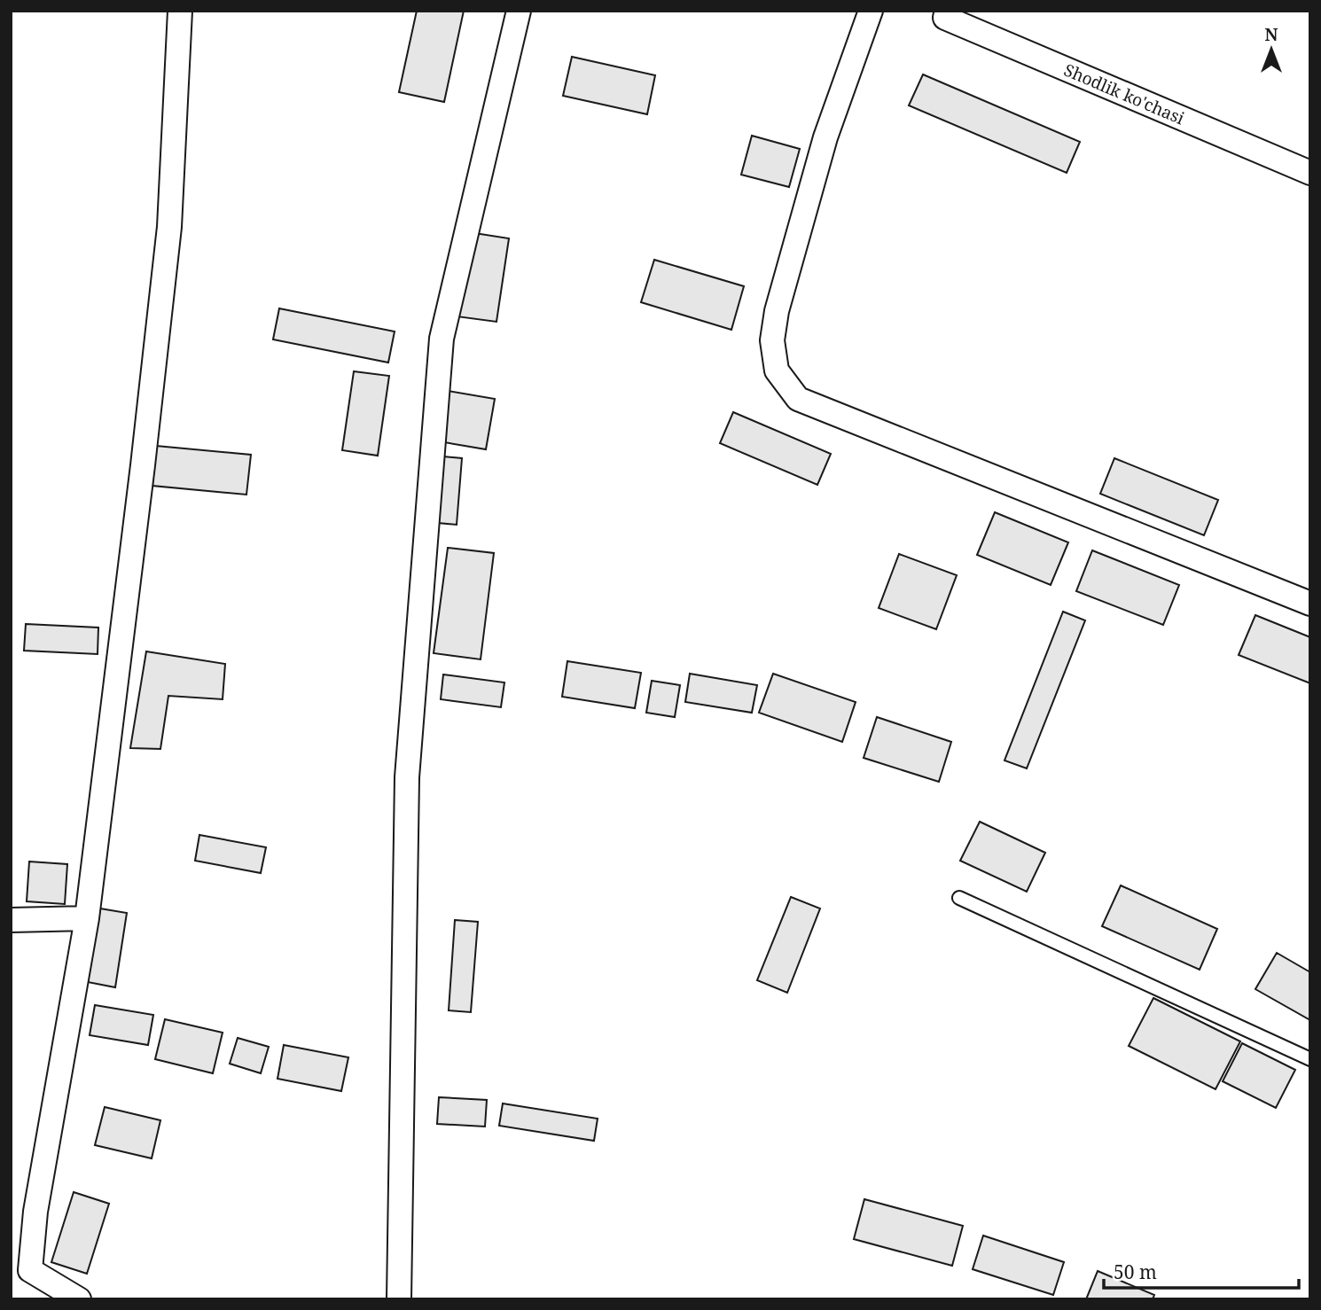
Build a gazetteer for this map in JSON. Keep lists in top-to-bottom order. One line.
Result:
{"streets":{"street":["Shodlik ko'chasi"]},"scale_bar":"50 m","north":"top"}
